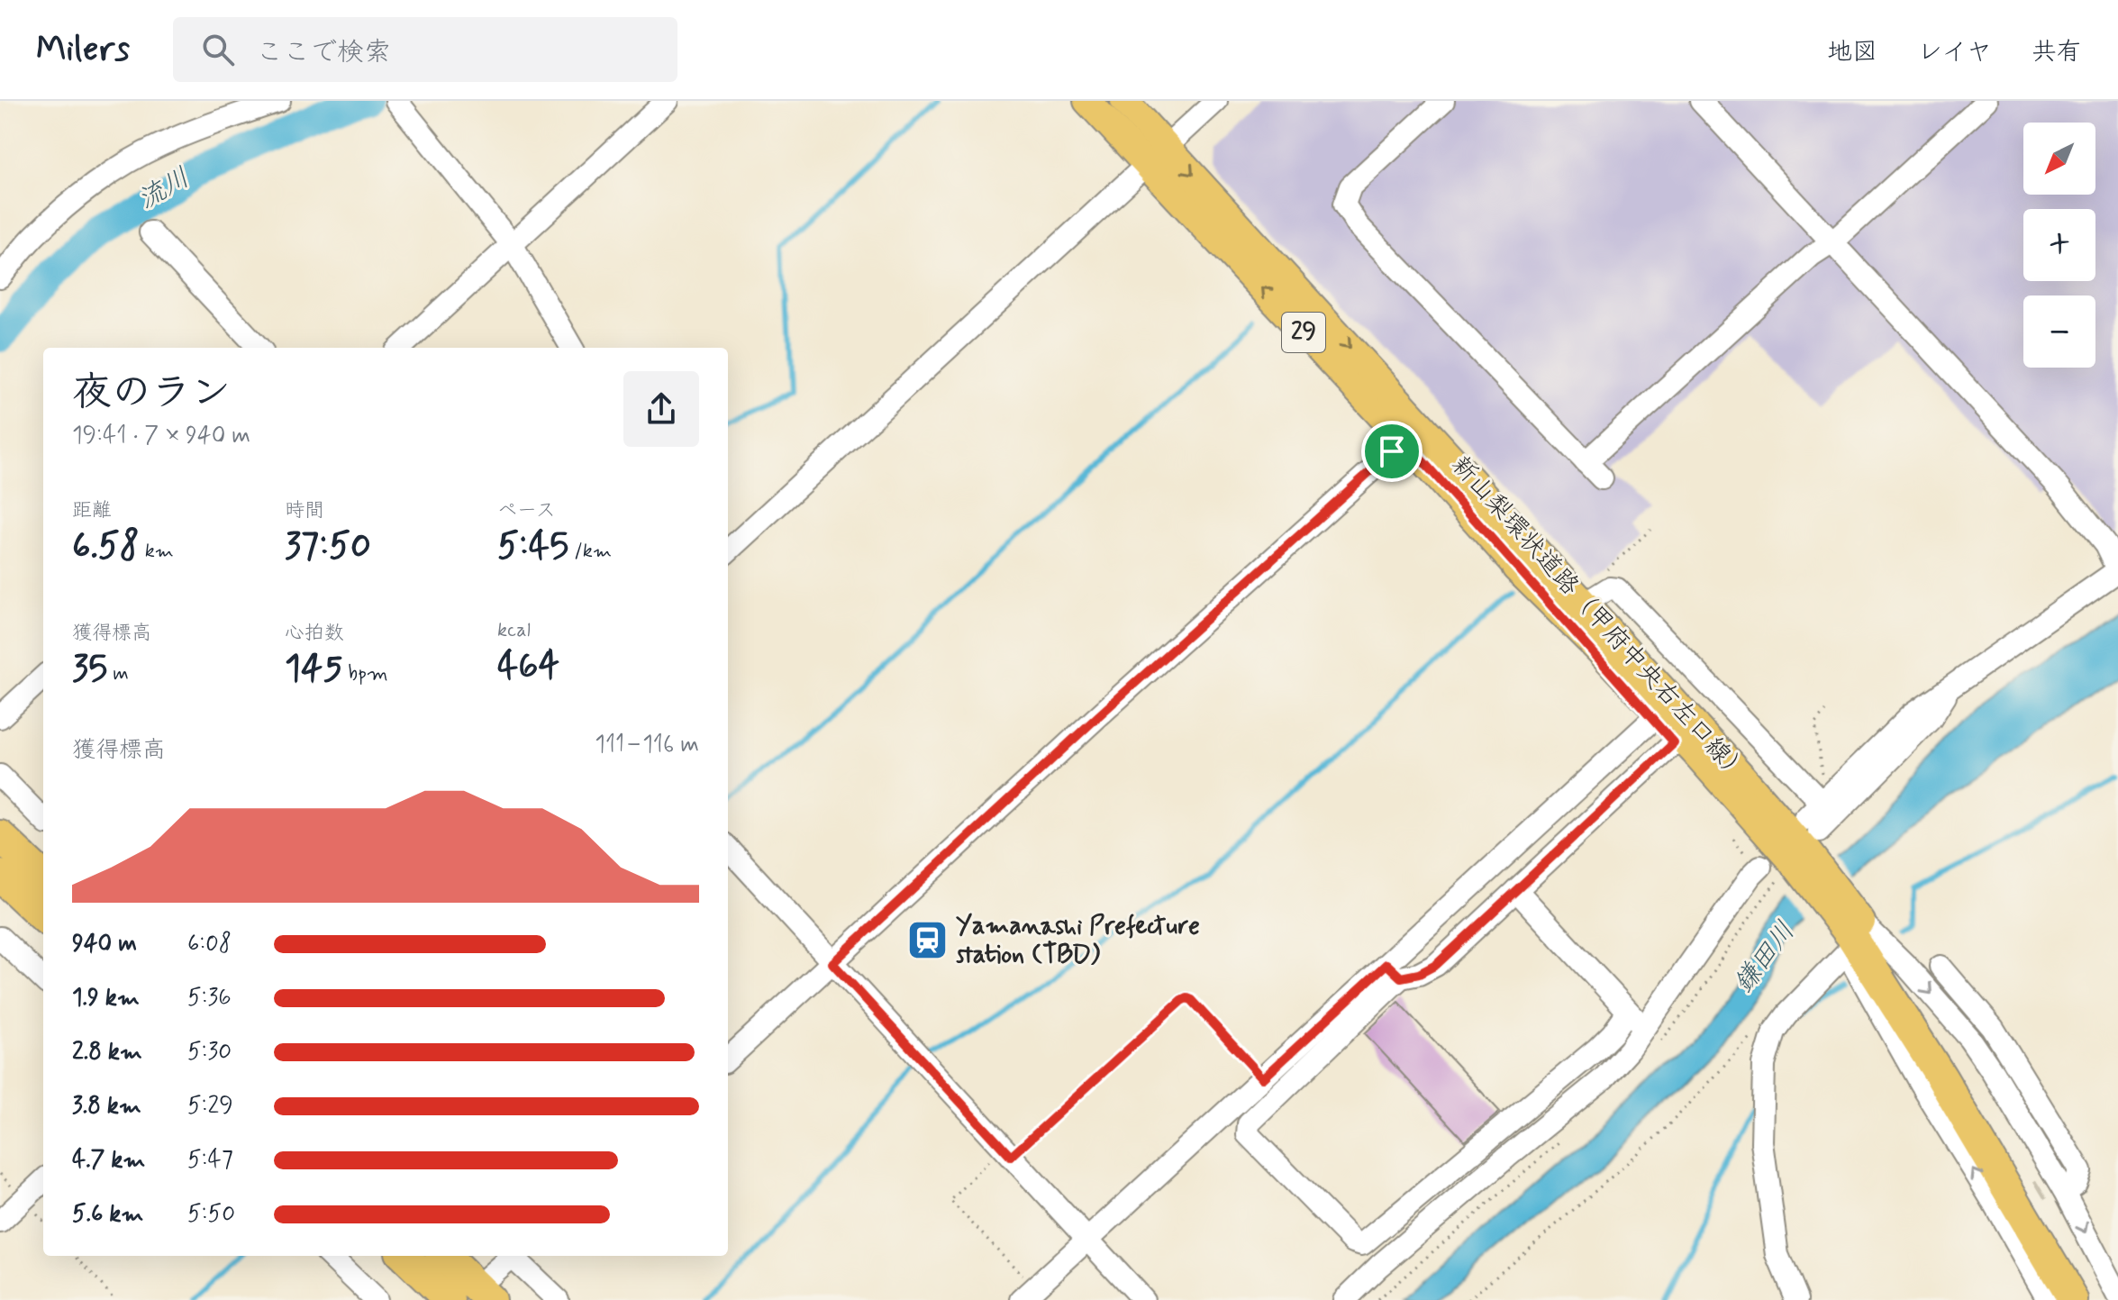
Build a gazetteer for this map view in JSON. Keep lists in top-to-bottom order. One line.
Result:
{"streets":{"main road":["29","新山梨環状道路（甲府中央右左口線）"]},"water":["流川","鎌田川"],"places":{"station":["Yamanashi Prefecture station (TBD)"]},"north":"bottom left","page":{"header":"Milers","search":"ここで検索","nav":["地図","レイヤ","共有"],"map_buttons":["+","−"],"heading":["夜のラン","19:41 · 7 × 940 m"],"stats":[["距離","6.58 km"],["時間","37:50"],["ペース","5:45 /km"],["獲得標高","35 m"],["心拍数","145 bpm"],["kcal","464"]],"chart":["獲得標高","111–116 m"],"list":[{"name":"940 m","note":"6:08"},{"name":"1.9 km","note":"5:36"},{"name":"2.8 km","note":"5:30"},{"name":"3.8 km","note":"5:29"},{"name":"4.7 km","note":"5:47"},{"name":"5.6 km","note":"5:50"}]}}
